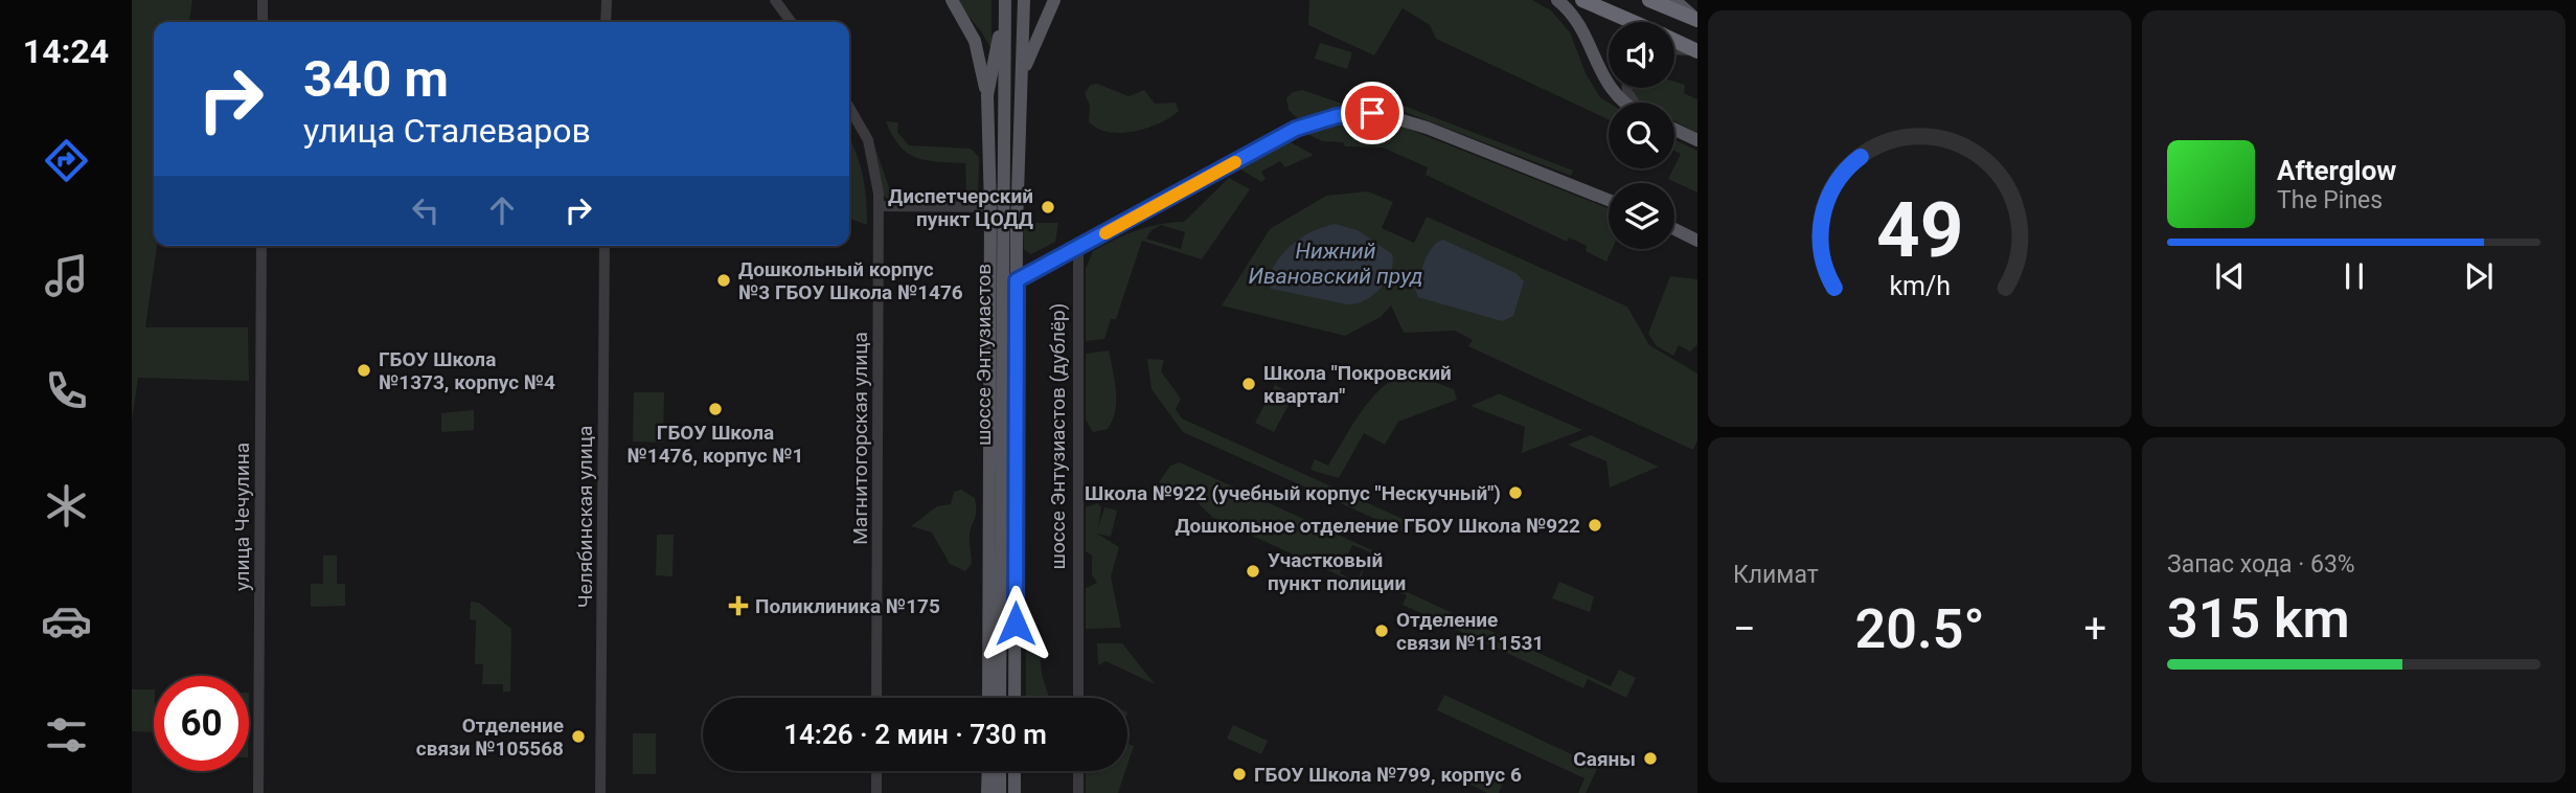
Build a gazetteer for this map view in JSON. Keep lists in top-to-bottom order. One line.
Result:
{"streets":{"main road":["шоссе Энтузиастов"],"street":["шоссе Энтузиастов (дублёр)","Магнитогорская улица","улица Чечулина","Челябинская улица"]},"water":["Нижний Ивановский пруд"],"places":{"other":["Диспетчерский пункт ЦОДД","Дошкольный корпус №3 ГБОУ Школа №1476","ГБОУ Школа №1373, корпус №4","Школа \"Покровский квартал\"","ГБОУ Школа №1476, корпус №1","Школа №922 (учебный корпус \"Нескучный\")","Дошкольное отделение ГБОУ Школа №922","Участковый пункт полиции","Отделение связи №111531","Отделение связи №105568","Саяны","ГБОУ Школа №799, корпус 6"],"health":["Поликлиника №175"]},"page":{"tabs":"14:24","turn":["340 m","улица Сталеваров"],"song":["Afterglow","The Pines"],"tile":["Климат",["Запас хода · 63%","315 km"]],"heat":["−","20.5°","+"],"limit":"60","trip":"14:26 · 2 мин · 730 m","gauge":["49","km/h"]}}
